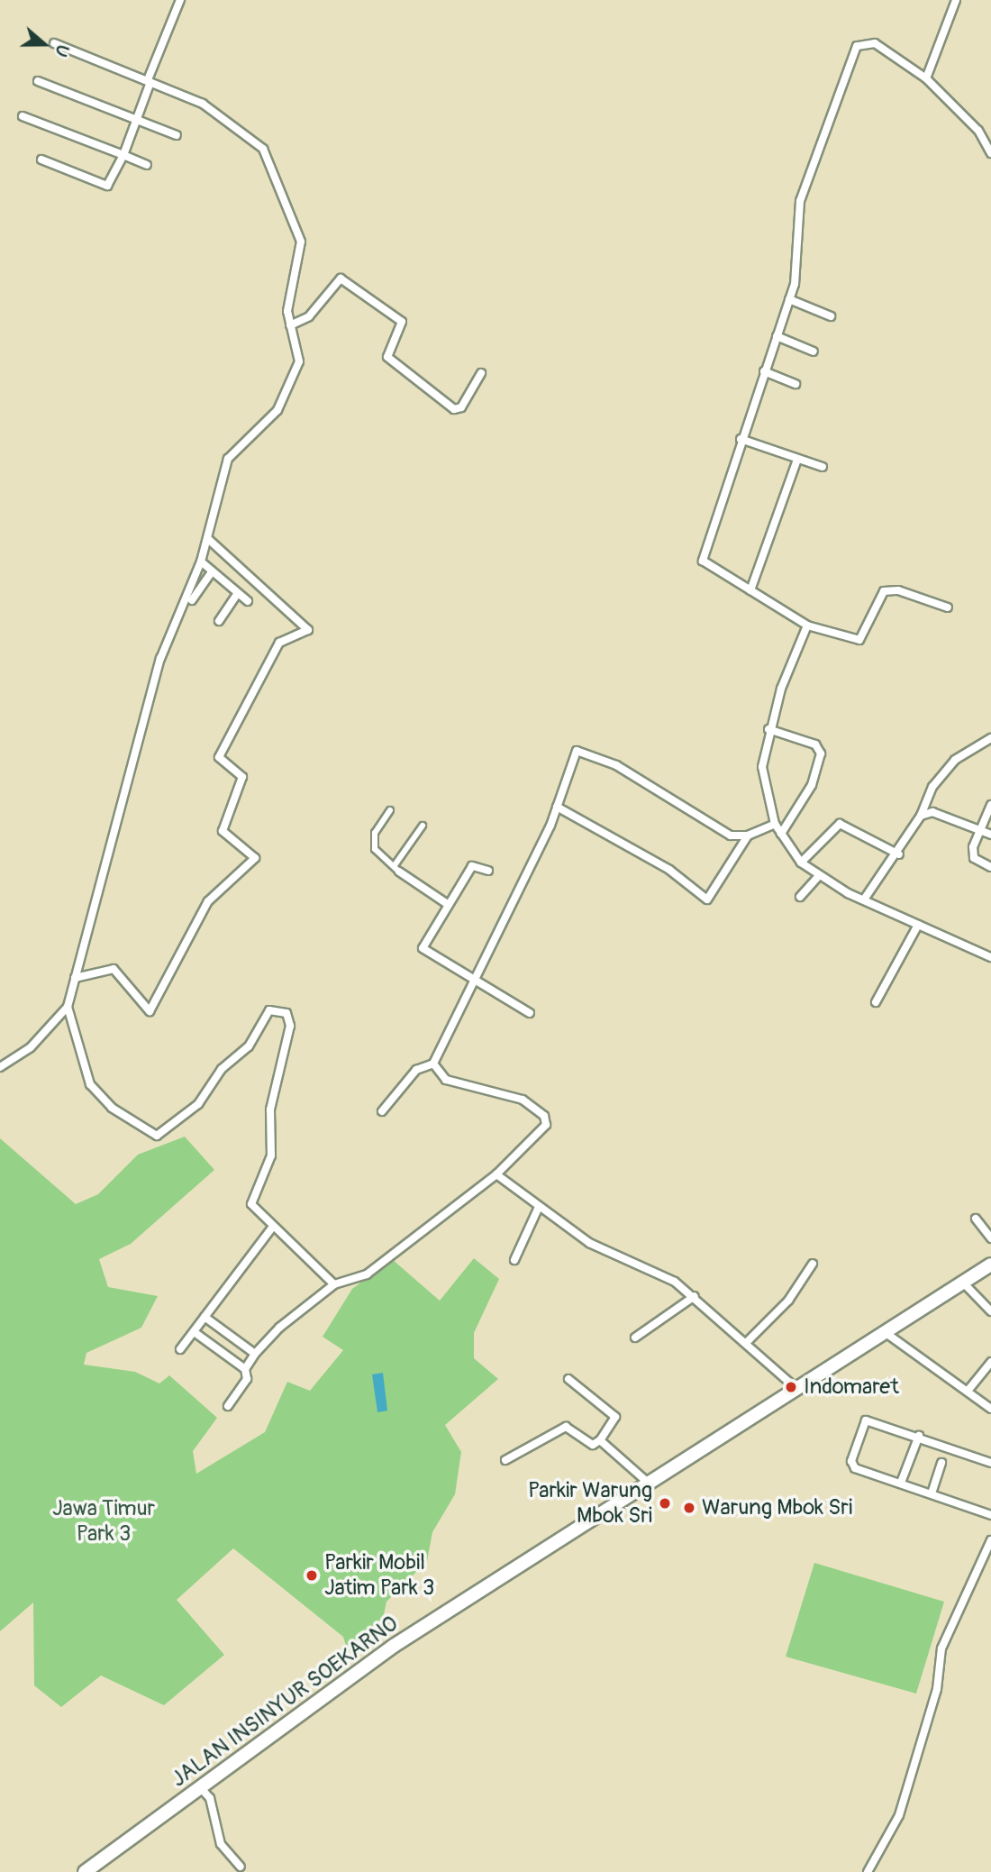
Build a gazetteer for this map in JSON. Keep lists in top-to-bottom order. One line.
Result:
{"streets":{"main road":["JALAN INSINYUR SOEKARNO"]},"parks":["Jawa Timur Park 3"],"places":["Indomaret","Parkir Warung Mbok Sri","Warung Mbok Sri","Parkir Mobil Jatim Park 3"],"north":"right"}
